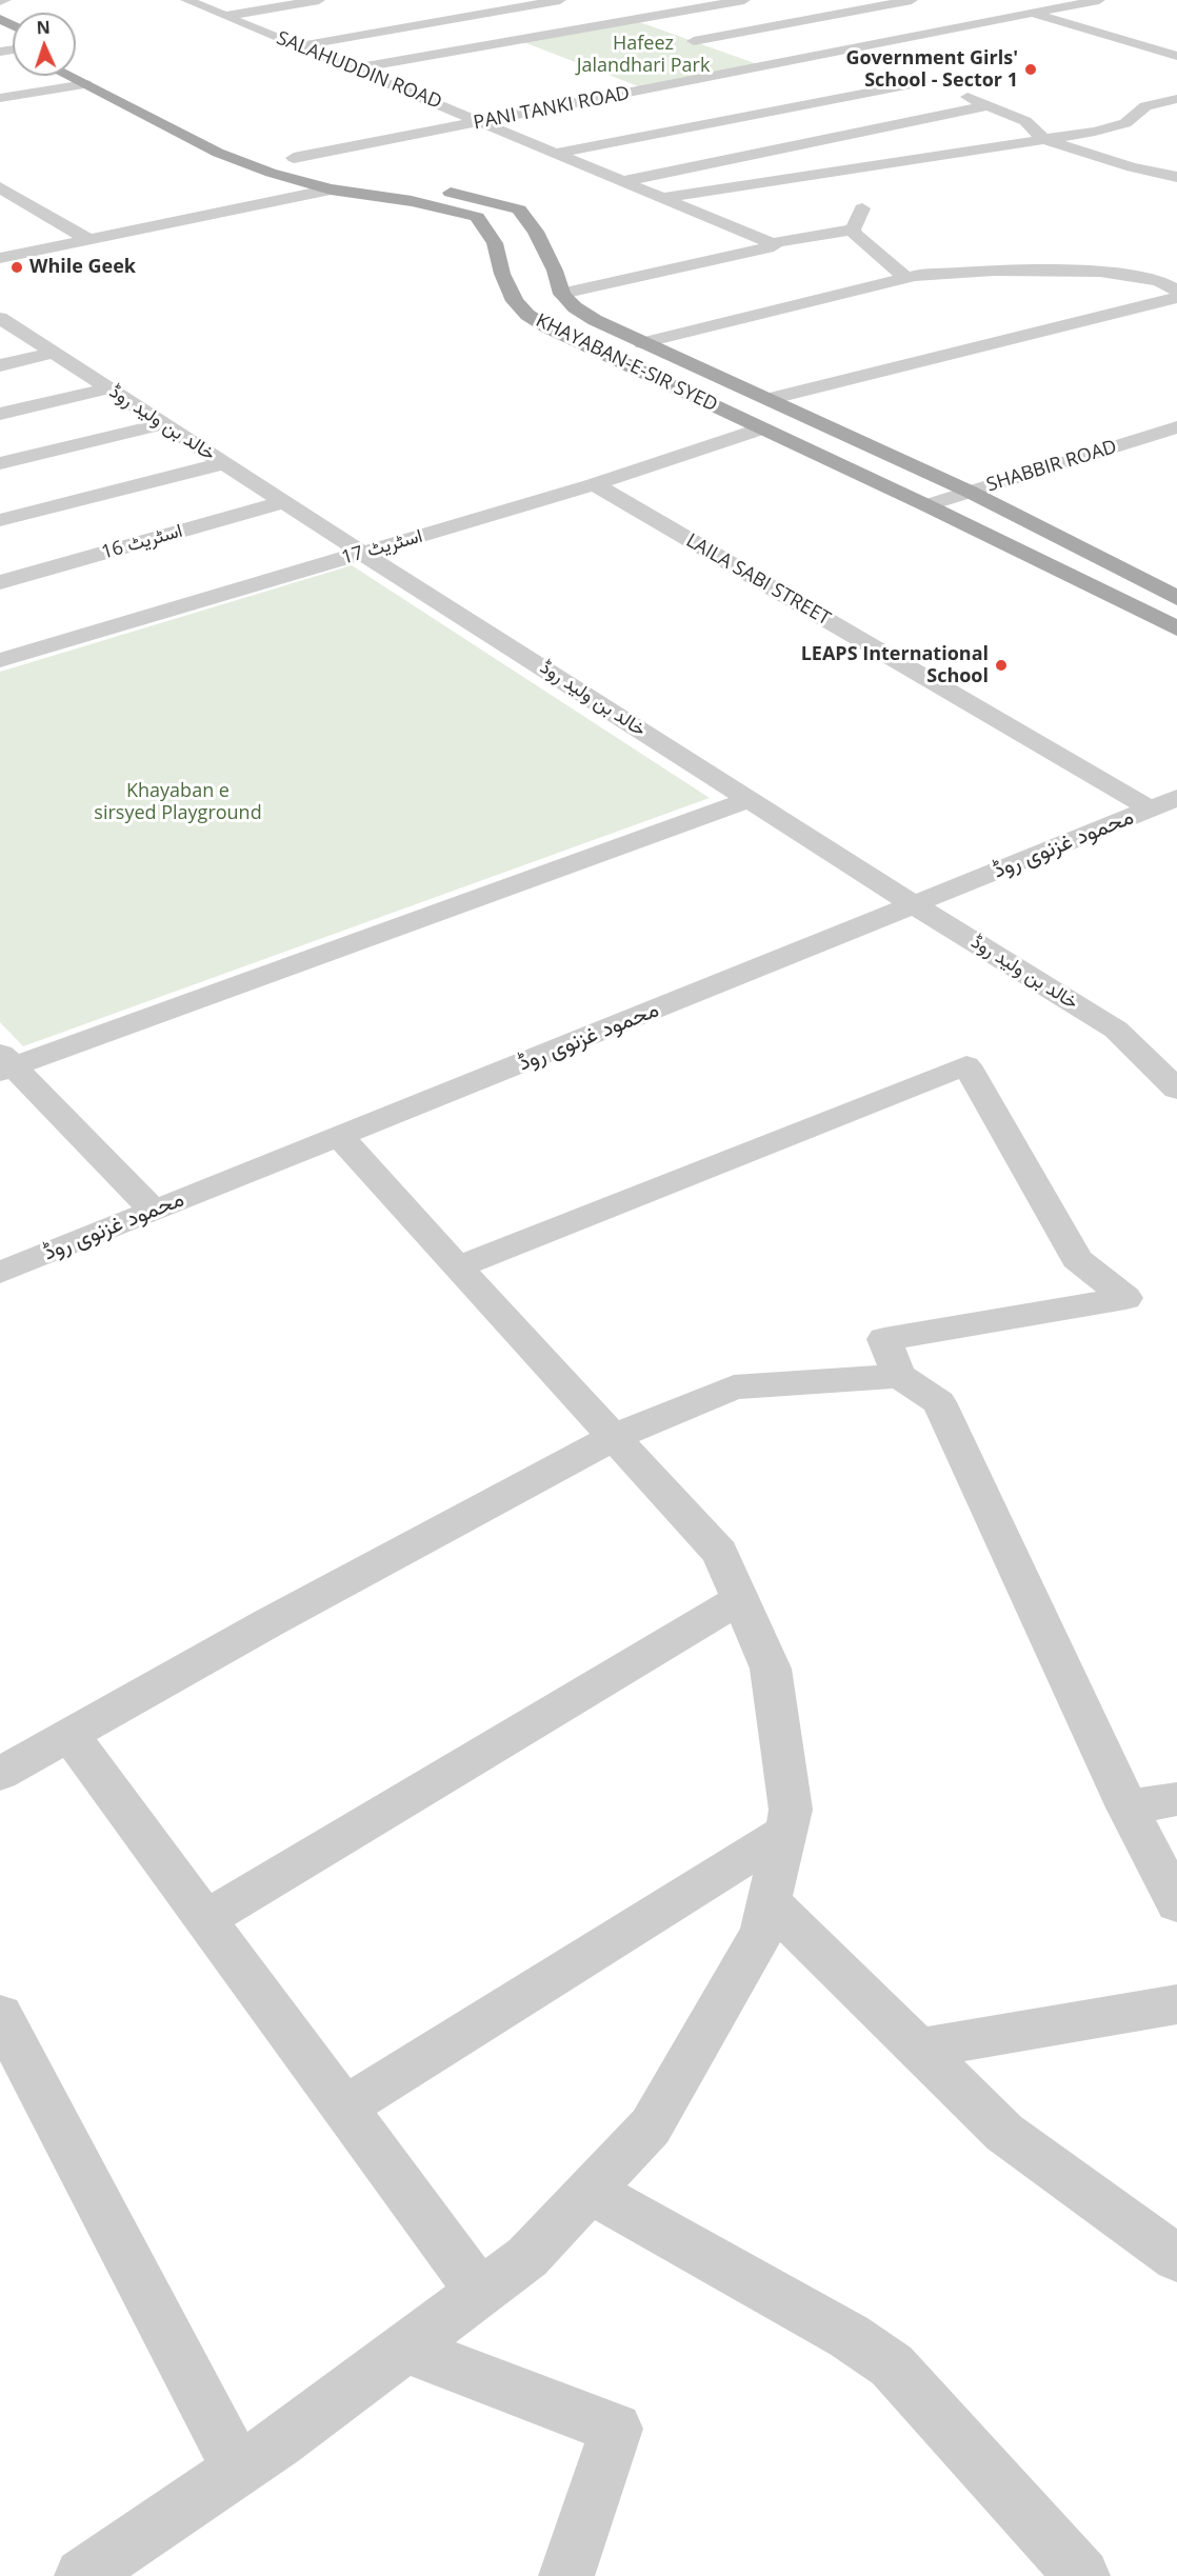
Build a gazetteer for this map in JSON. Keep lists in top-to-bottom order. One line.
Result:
{"streets":{"main road":["KHAYABAN-E-SIR SYED"],"street":["SALAHUDDIN ROAD","PANI TANKI ROAD","خالد بن ولید روڈ","SHABBIR ROAD","اسٹریٹ 16","اسٹریٹ 17","LAILA SABI STREET","محمود غزنوی روڈ"]},"crossings":[["SALAHUDDIN ROAD","PANI TANKI ROAD"],["KHAYABAN-E-SIR SYED","SHABBIR ROAD"],["KHAYABAN-E-SIR SYED","اسٹریٹ 17"],["خالد بن ولید روڈ","اسٹریٹ 16"],["خالد بن ولید روڈ","اسٹریٹ 17"],["خالد بن ولید روڈ","محمود غزنوی روڈ"],["اسٹریٹ 17","LAILA SABI STREET"],["LAILA SABI STREET","محمود غزنوی روڈ"]],"parks":["Hafeez Jalandhari Park","Khayaban e sirsyed Playground"],"places":["Government Girls' School - Sector 1","While Geek","LEAPS International School"],"north":"top"}
